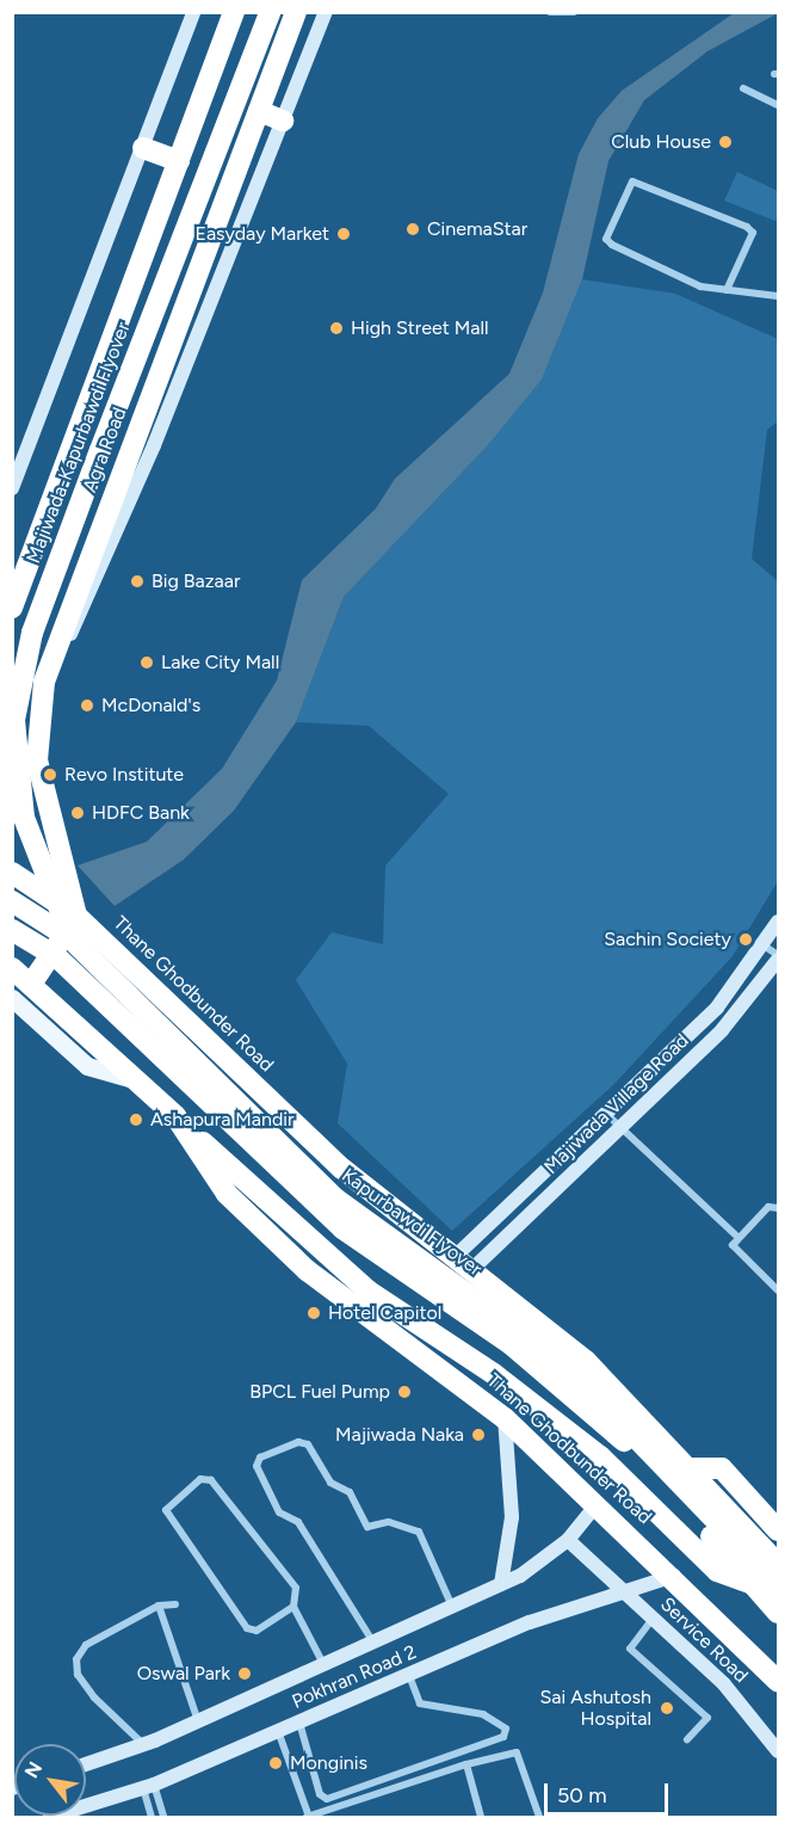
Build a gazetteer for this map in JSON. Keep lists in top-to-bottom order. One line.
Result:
{"streets":{"highway":["Majiwada-Kapurbawdi Flyover","Agra Road","Thane Ghodbunder Road","Kapurbawdi Flyover"],"street":["Majiwada Village Road","Service Road","Pokhran Road 2"]},"crossings":[["Majiwada-Kapurbawdi Flyover","Kapurbawdi Flyover"],["Agra Road","Thane Ghodbunder Road"],["Thane Ghodbunder Road","Majiwada Village Road"],["Thane Ghodbunder Road","Pokhran Road 2"],["Service Road","Pokhran Road 2"]],"places":["Club House","CinemaStar","Easyday Market","High Street Mall","Big Bazaar","Lake City Mall","McDonald's","Revo Institute","HDFC Bank","Sachin Society","Ashapura Mandir","Hotel Capitol","BPCL Fuel Pump","Majiwada Naka","Oswal Park","Sai Ashutosh Hospital","Monginis"],"scale_bar":"50 m","north":"top left"}
